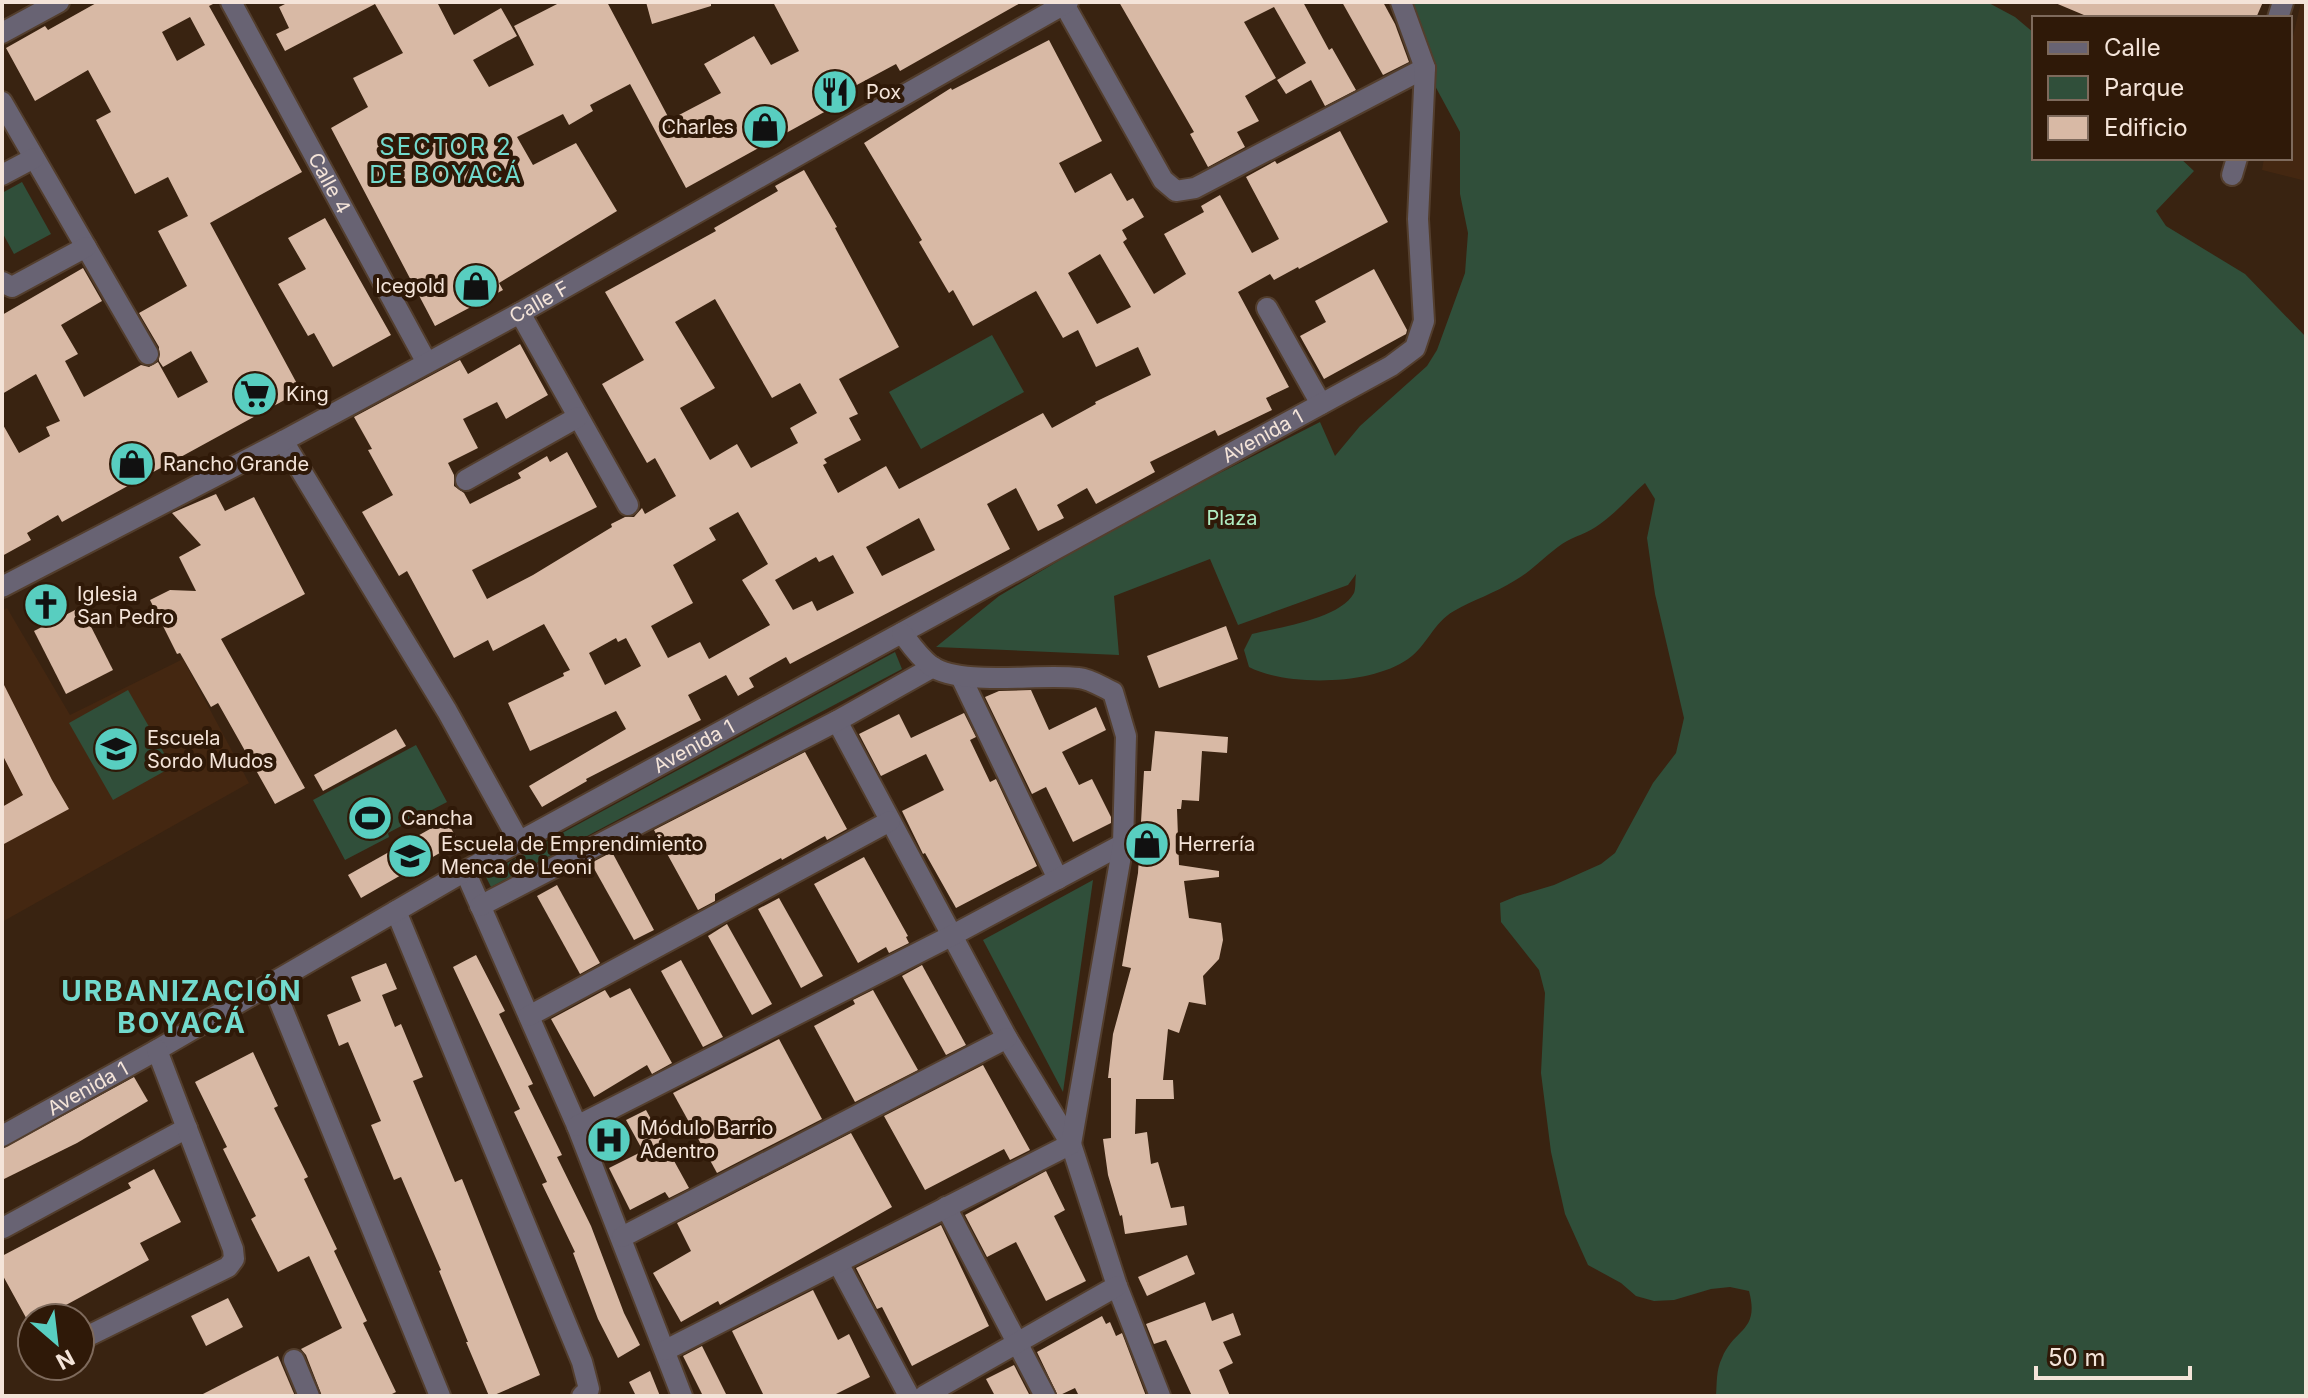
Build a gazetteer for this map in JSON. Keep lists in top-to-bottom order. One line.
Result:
{"streets":{"street":["Calle 4","Calle F","Avenida 1"]},"crossings":[["Calle 4","Calle F"]],"districts":["SECTOR 2 DE BOYACÁ","URBANIZACIÓN BOYACÁ"],"parks":["Plaza"],"places":{"restaurant":["Pox"],"shop":["Charles","Icegold","Rancho Grande","Herrería"],"supermarket":["King"],"church":["Iglesia San Pedro"],"school or university":["Escuela Sordo Mudos","Escuela de Emprendimiento Menca de Leoni"],"sports":["Cancha"],"hospital":["Módulo Barrio Adentro"]},"legend":["Calle","Parque","Edificio"],"scale_bar":"50 m","north":"bottom right"}
